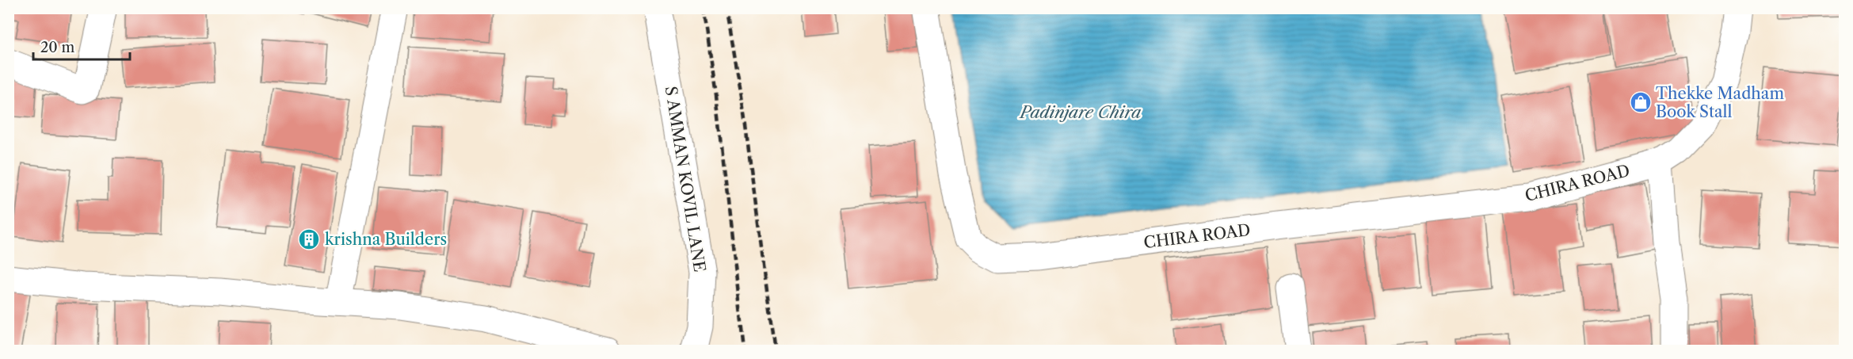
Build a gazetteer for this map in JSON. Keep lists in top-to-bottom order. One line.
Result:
{"streets":{"street":["S AMMAN KOVIL LANE","CHIRA ROAD"]},"water":["Padinjare Chira"],"places":{"shop":["Thekke Madham Book Stall"],"building":["krishna Builders"]},"scale_bar":"20 m"}
